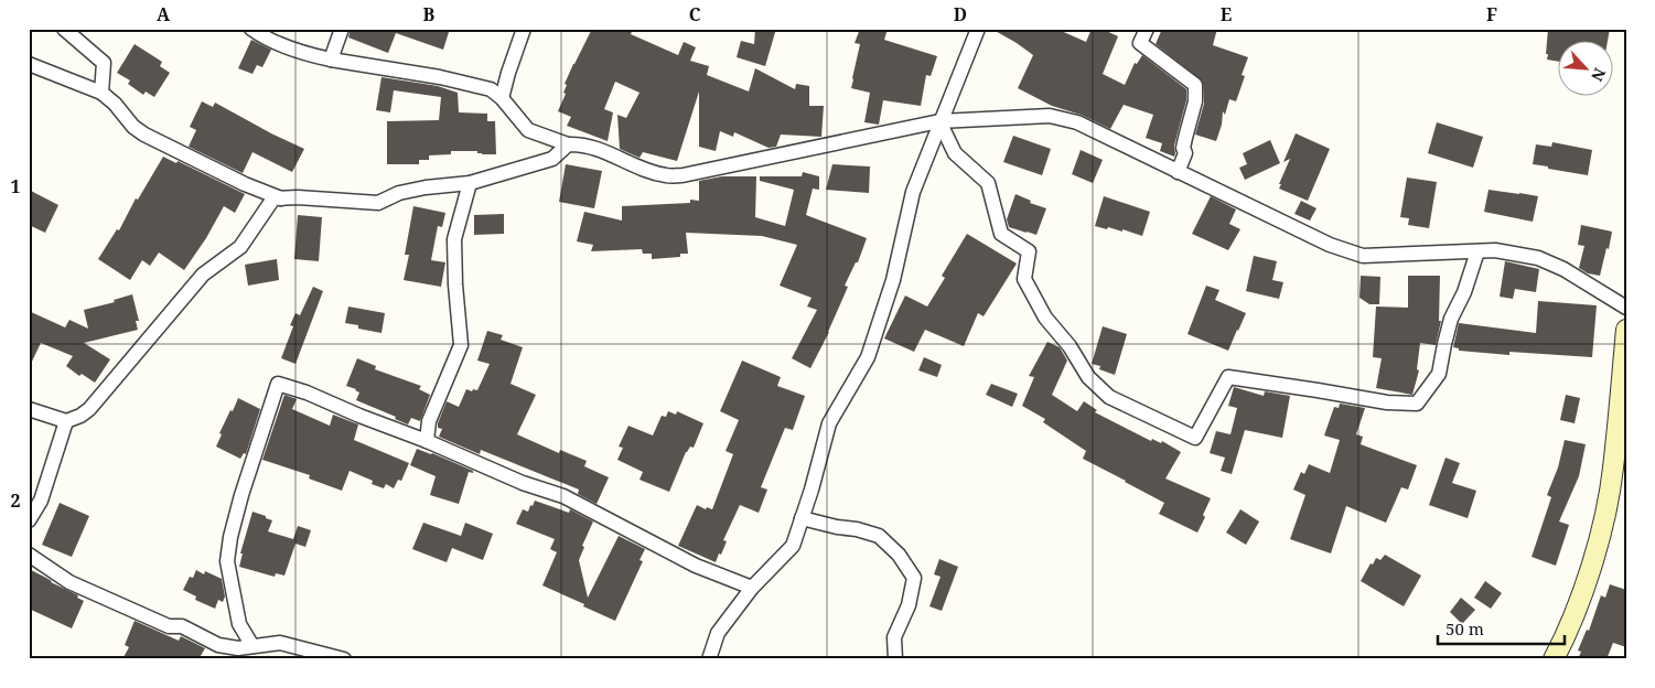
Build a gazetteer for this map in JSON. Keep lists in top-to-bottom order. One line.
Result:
{"scale_bar":"50 m","north":"bottom right","grid":{"columns":["A","B","C","D","E","F"],"rows":["1","2"]}}
